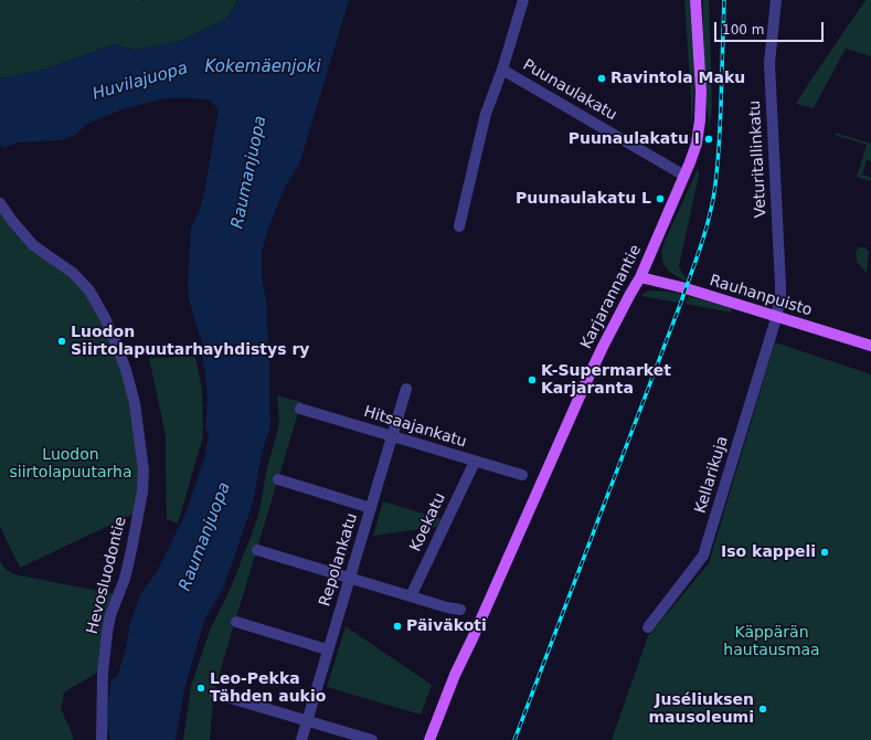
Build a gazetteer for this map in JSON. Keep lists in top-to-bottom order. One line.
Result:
{"streets":{"main road":["Rauhanpuisto","Karjarannantie"],"street":["Puunaulakatu","Veturitallinkatu","Hitsaajankatu","Kellarikuja","Koekatu","Repolankatu","Hevosluodontie"]},"crossings":[["Puunaulakatu","Karjarannantie"],["Veturitallinkatu","Rauhanpuisto"],["Veturitallinkatu","Kellarikuja"],["Rauhanpuisto","Karjarannantie"],["Rauhanpuisto","Kellarikuja"],["Hitsaajankatu","Koekatu"],["Hitsaajankatu","Repolankatu"]],"water":["Kokemäenjoki","Huvilajuopa","Raumanjuopa"],"parks":["Luodon siirtolapuutarha","Käppärän hautausmaa"],"places":["Ravintola Maku","Puunaulakatu I","Puunaulakatu L","Luodon Siirtolapuutarhayhdistys ry","K-Supermarket Karjaranta","Iso kappeli","Päiväkoti","Leo-Pekka Tähden aukio","Juséliuksen mausoleumi"],"scale_bar":"100 m"}
